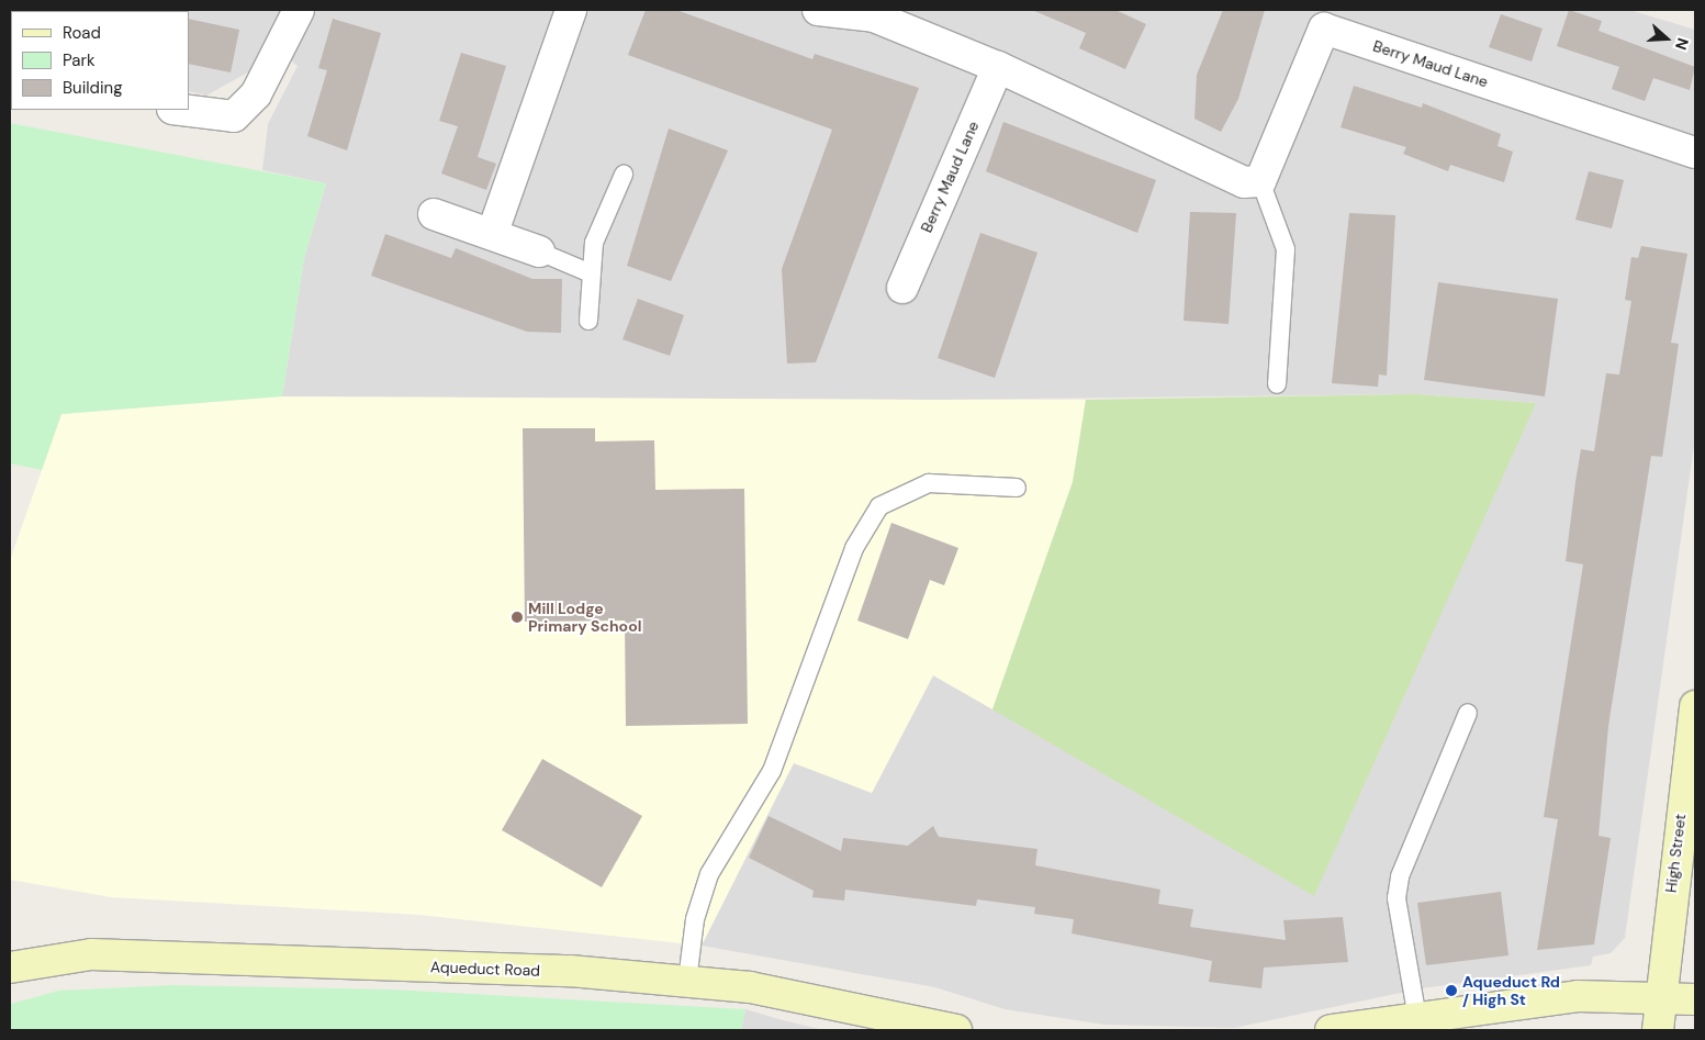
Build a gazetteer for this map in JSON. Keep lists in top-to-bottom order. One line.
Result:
{"streets":{"street":["Berry Maud Lane","High Street","Aqueduct Road"]},"places":["Mill Lodge Primary School","Aqueduct Rd / High St"],"legend":["Road","Park","Building"],"north":"right"}
